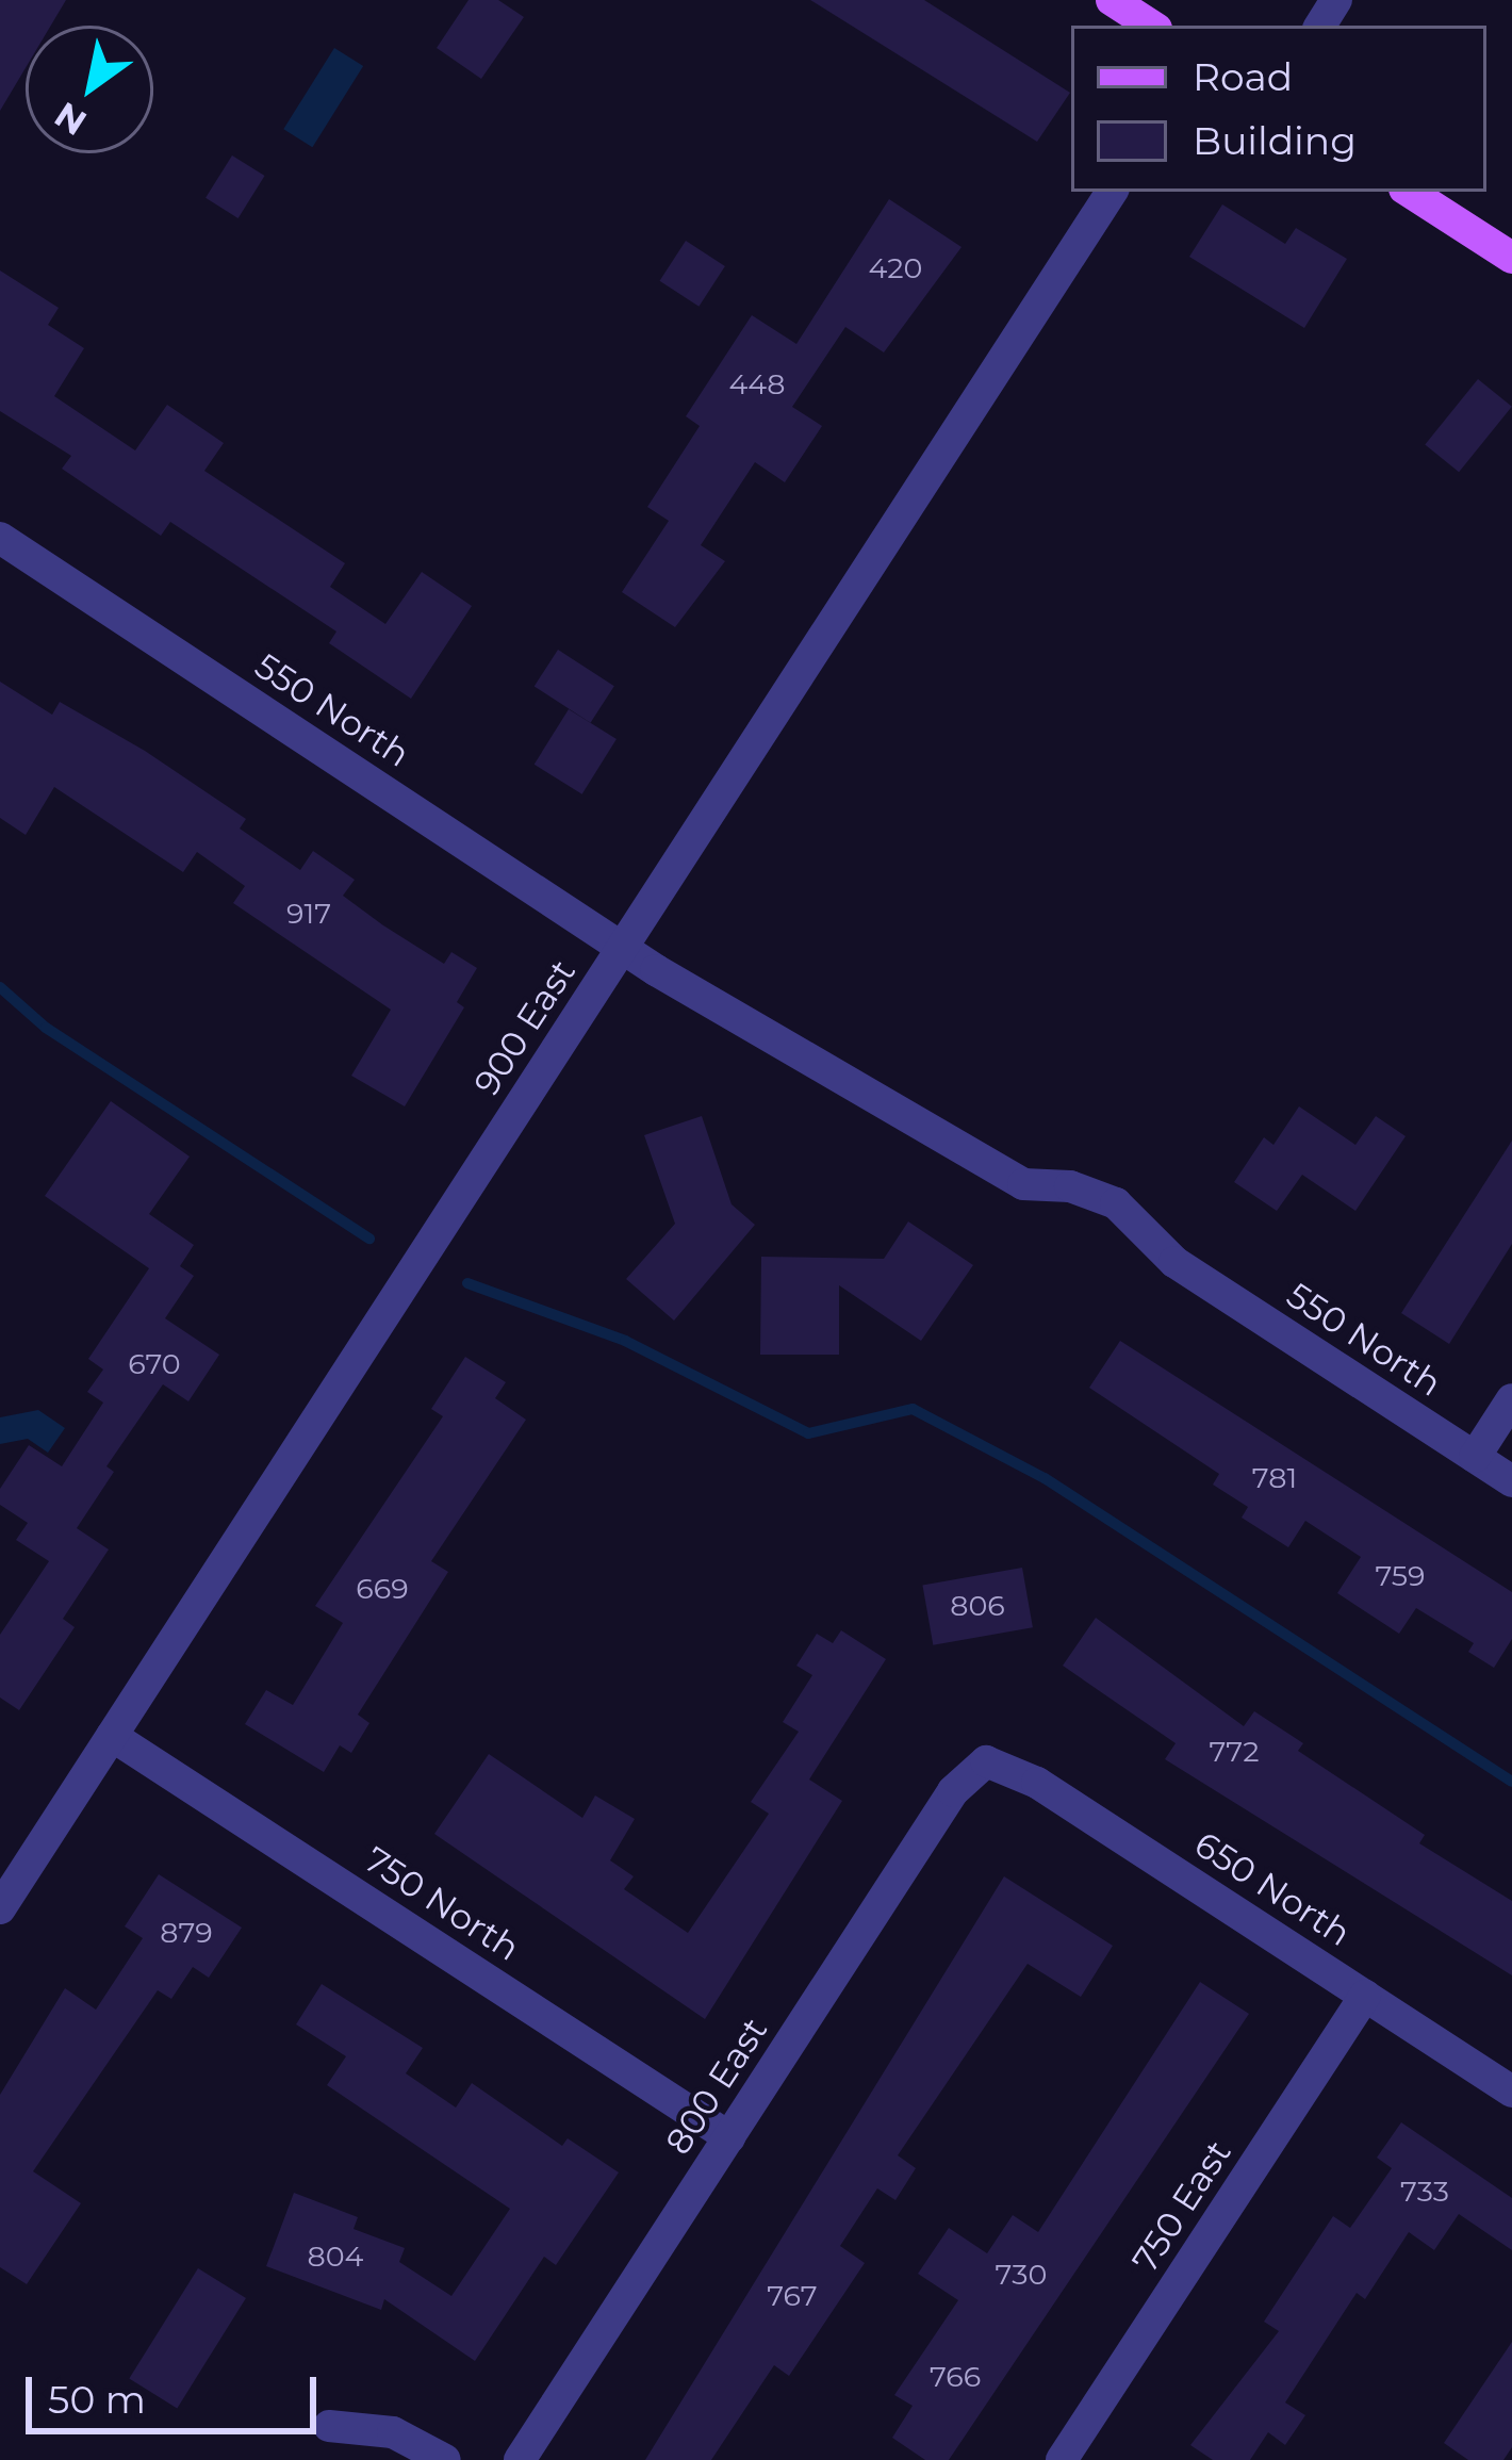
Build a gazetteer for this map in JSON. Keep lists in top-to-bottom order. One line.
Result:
{"streets":{"street":["550 North","900 East","650 North","750 North","800 East","750 East"]},"crossings":[["550 North","900 East"],["900 East","750 North"],["650 North","800 East"],["650 North","750 East"],["750 North","800 East"]],"house_numbers":["420","448","917","670","781","759","669","806","772","879","733","804","730","767","766"],"legend":["Road","Building"],"scale_bar":"50 m","north":"bottom left"}
